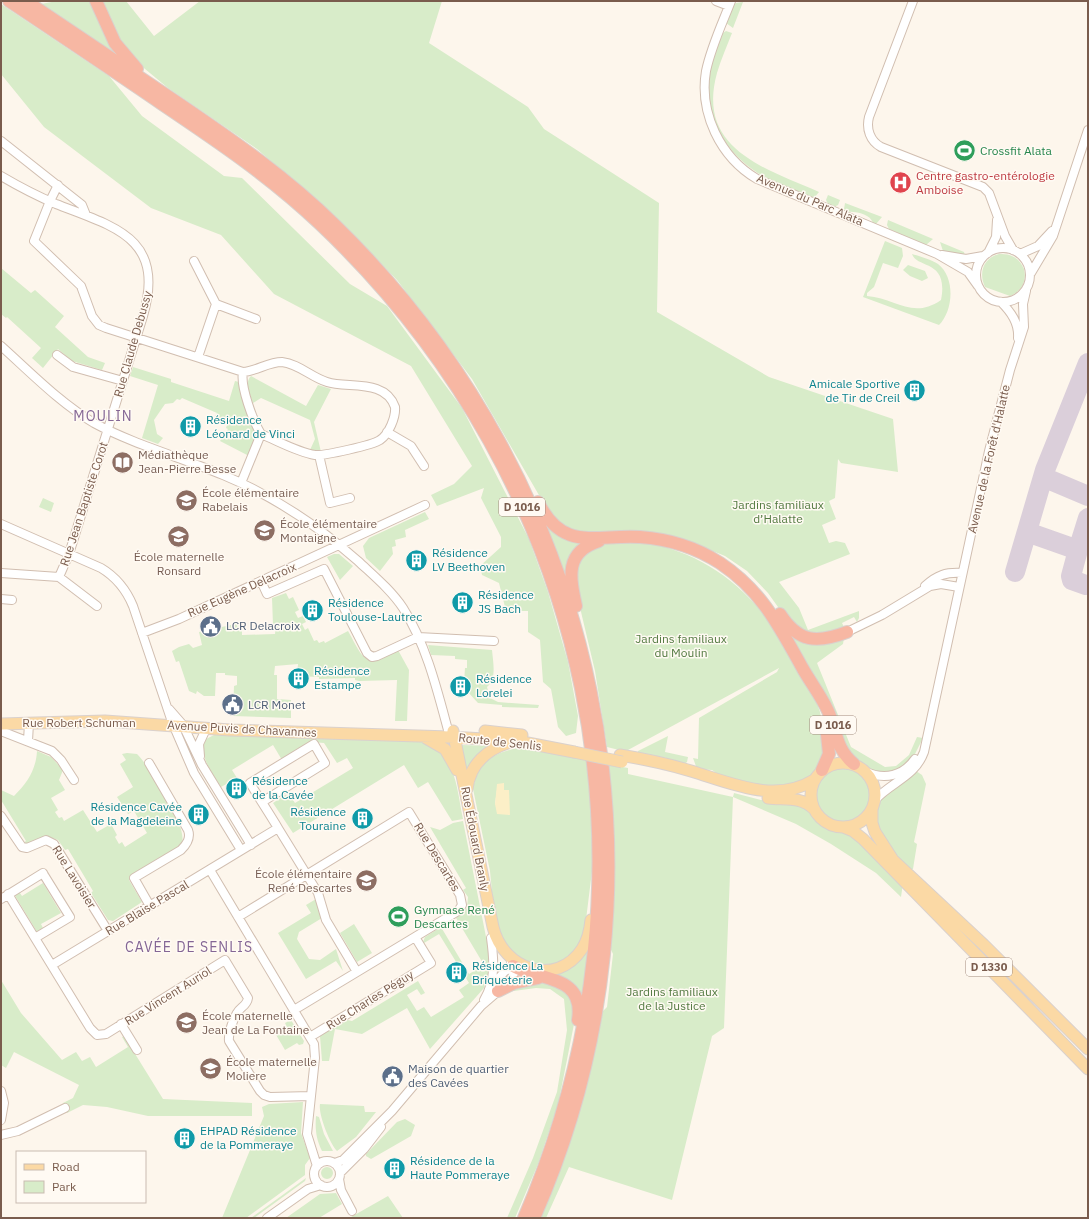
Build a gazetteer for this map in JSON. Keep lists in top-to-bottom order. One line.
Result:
{"streets":{"highway":["D 1016"],"main road":["Rue Robert Schuman","Avenue Puvis de Chavannes","Route de Senlis","Rue Édouard Branly","D 1330"],"street":["Avenue du Parc Alata","Rue Claude Debussy","Avenue de la Forêt d'Halatte","Rue Jean Baptiste Corot","Rue Eugène Delacroix","Rue Descartes","Rue Lavoisier","Rue Blaise Pascal","Rue Vincent Auriol","Rue Charles Péguy"]},"crossings":[["Avenue du Parc Alata","Avenue de la Forêt d'Halatte"],["Rue Claude Debussy","Rue Jean Baptiste Corot"],["Avenue de la Forêt d'Halatte","D 1016"],["Avenue de la Forêt d'Halatte","D 1330"],["D 1016","D 1330"],["Rue Robert Schuman","Avenue Puvis de Chavannes"],["Avenue Puvis de Chavannes","Route de Senlis"],["Avenue Puvis de Chavannes","Rue Édouard Branly"],["Route de Senlis","Rue Édouard Branly"],["Rue Descartes","Rue Charles Péguy"],["Rue Lavoisier","Rue Blaise Pascal"],["Rue Blaise Pascal","Rue Vincent Auriol"]],"districts":["MOULIN","CAVÉE DE SENLIS"],"parks":["Jardins familiaux d’Halatte","Jardins familiaux du Moulin","Jardins familiaux de la Justice"],"places":{"sports":["Crossfit Alata","Gymnase René Descartes"],"hospital":["Centre gastro-entérologie Amboise"],"building":["Amicale Sportive de Tir de Creil","Résidence Léonard de Vinci","Résidence LV Beethoven","Résidence JS Bach","Résidence Toulouse-Lautrec","Résidence Estampe","Résidence Lorelei","Résidence de la Cavée","Résidence Cavée de la Magdeleine","Résidence Touraine","Résidence La Briqueterie","EHPAD Résidence de la Pommeraye","Résidence de la Haute Pommeraye"],"library":["Médiathèque Jean-Pierre Besse"],"school or university":["École élémentaire Rabelais","École élémentaire Montaigne","École maternelle Ronsard","École élémentaire René Descartes","École maternelle Jean de La Fontaine","École maternelle Moliere"],"public building":["LCR Delacroix","LCR Monet","Maison de quartier des Cavées"]},"legend":["Road","Park"]}
